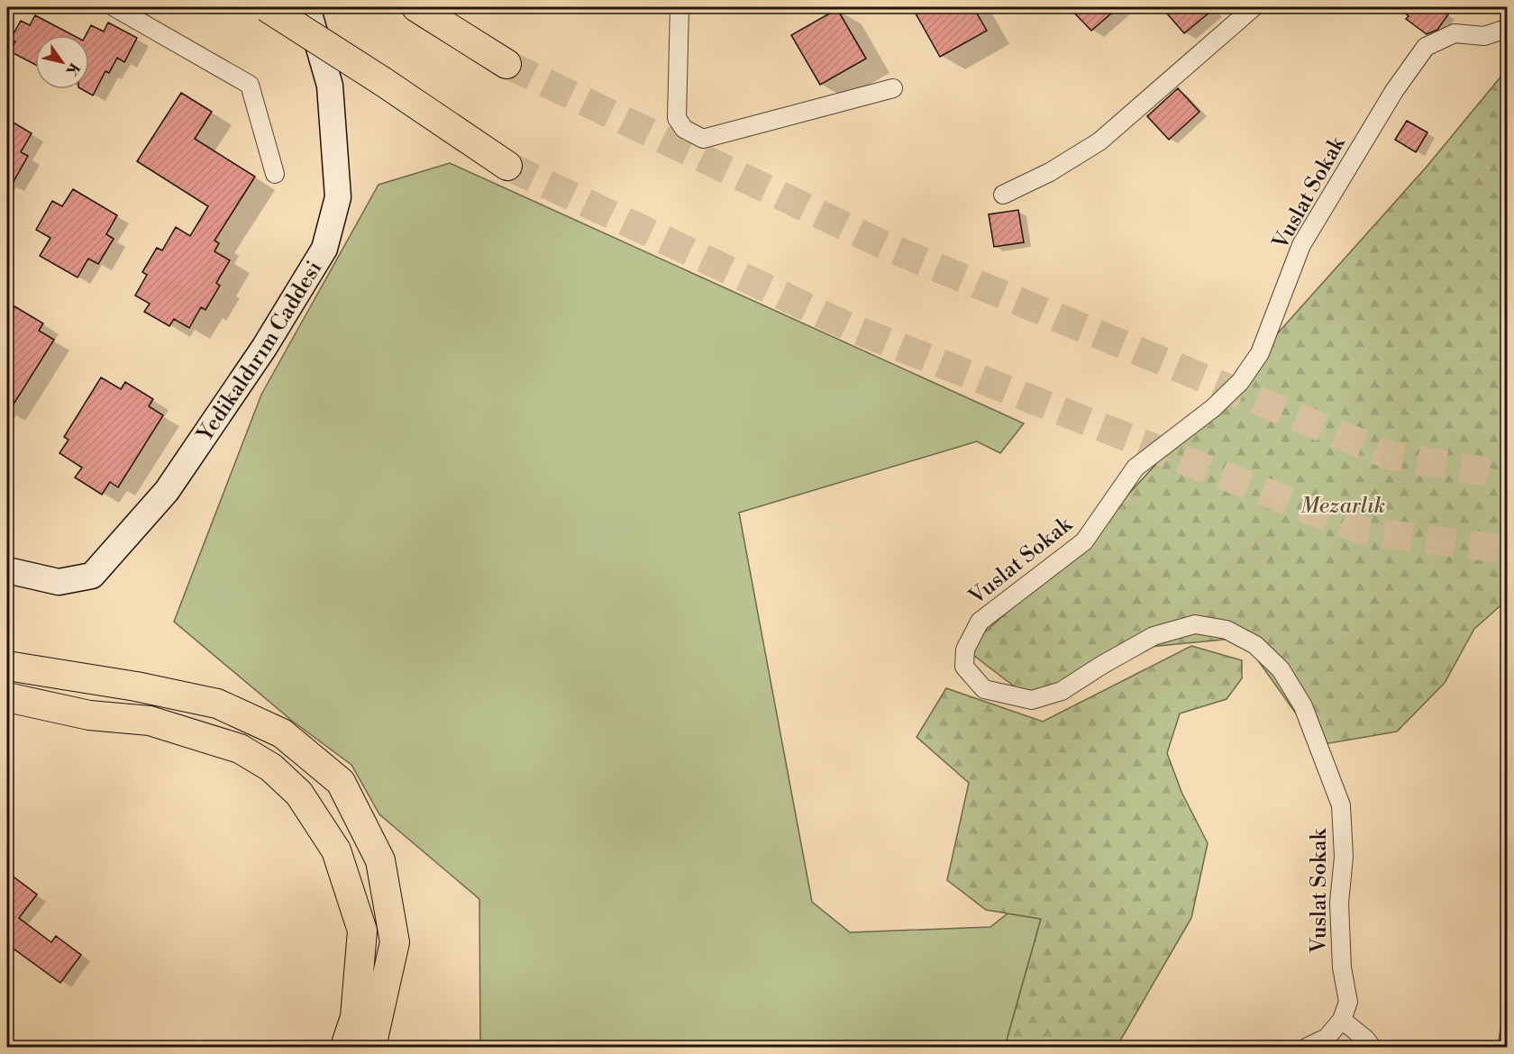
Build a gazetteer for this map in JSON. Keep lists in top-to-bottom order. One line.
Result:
{"streets":{"street":["Vuslat Sokak","Yedikaldırım Caddesi"]},"parks":["Mezarlık"],"north":"bottom right"}
